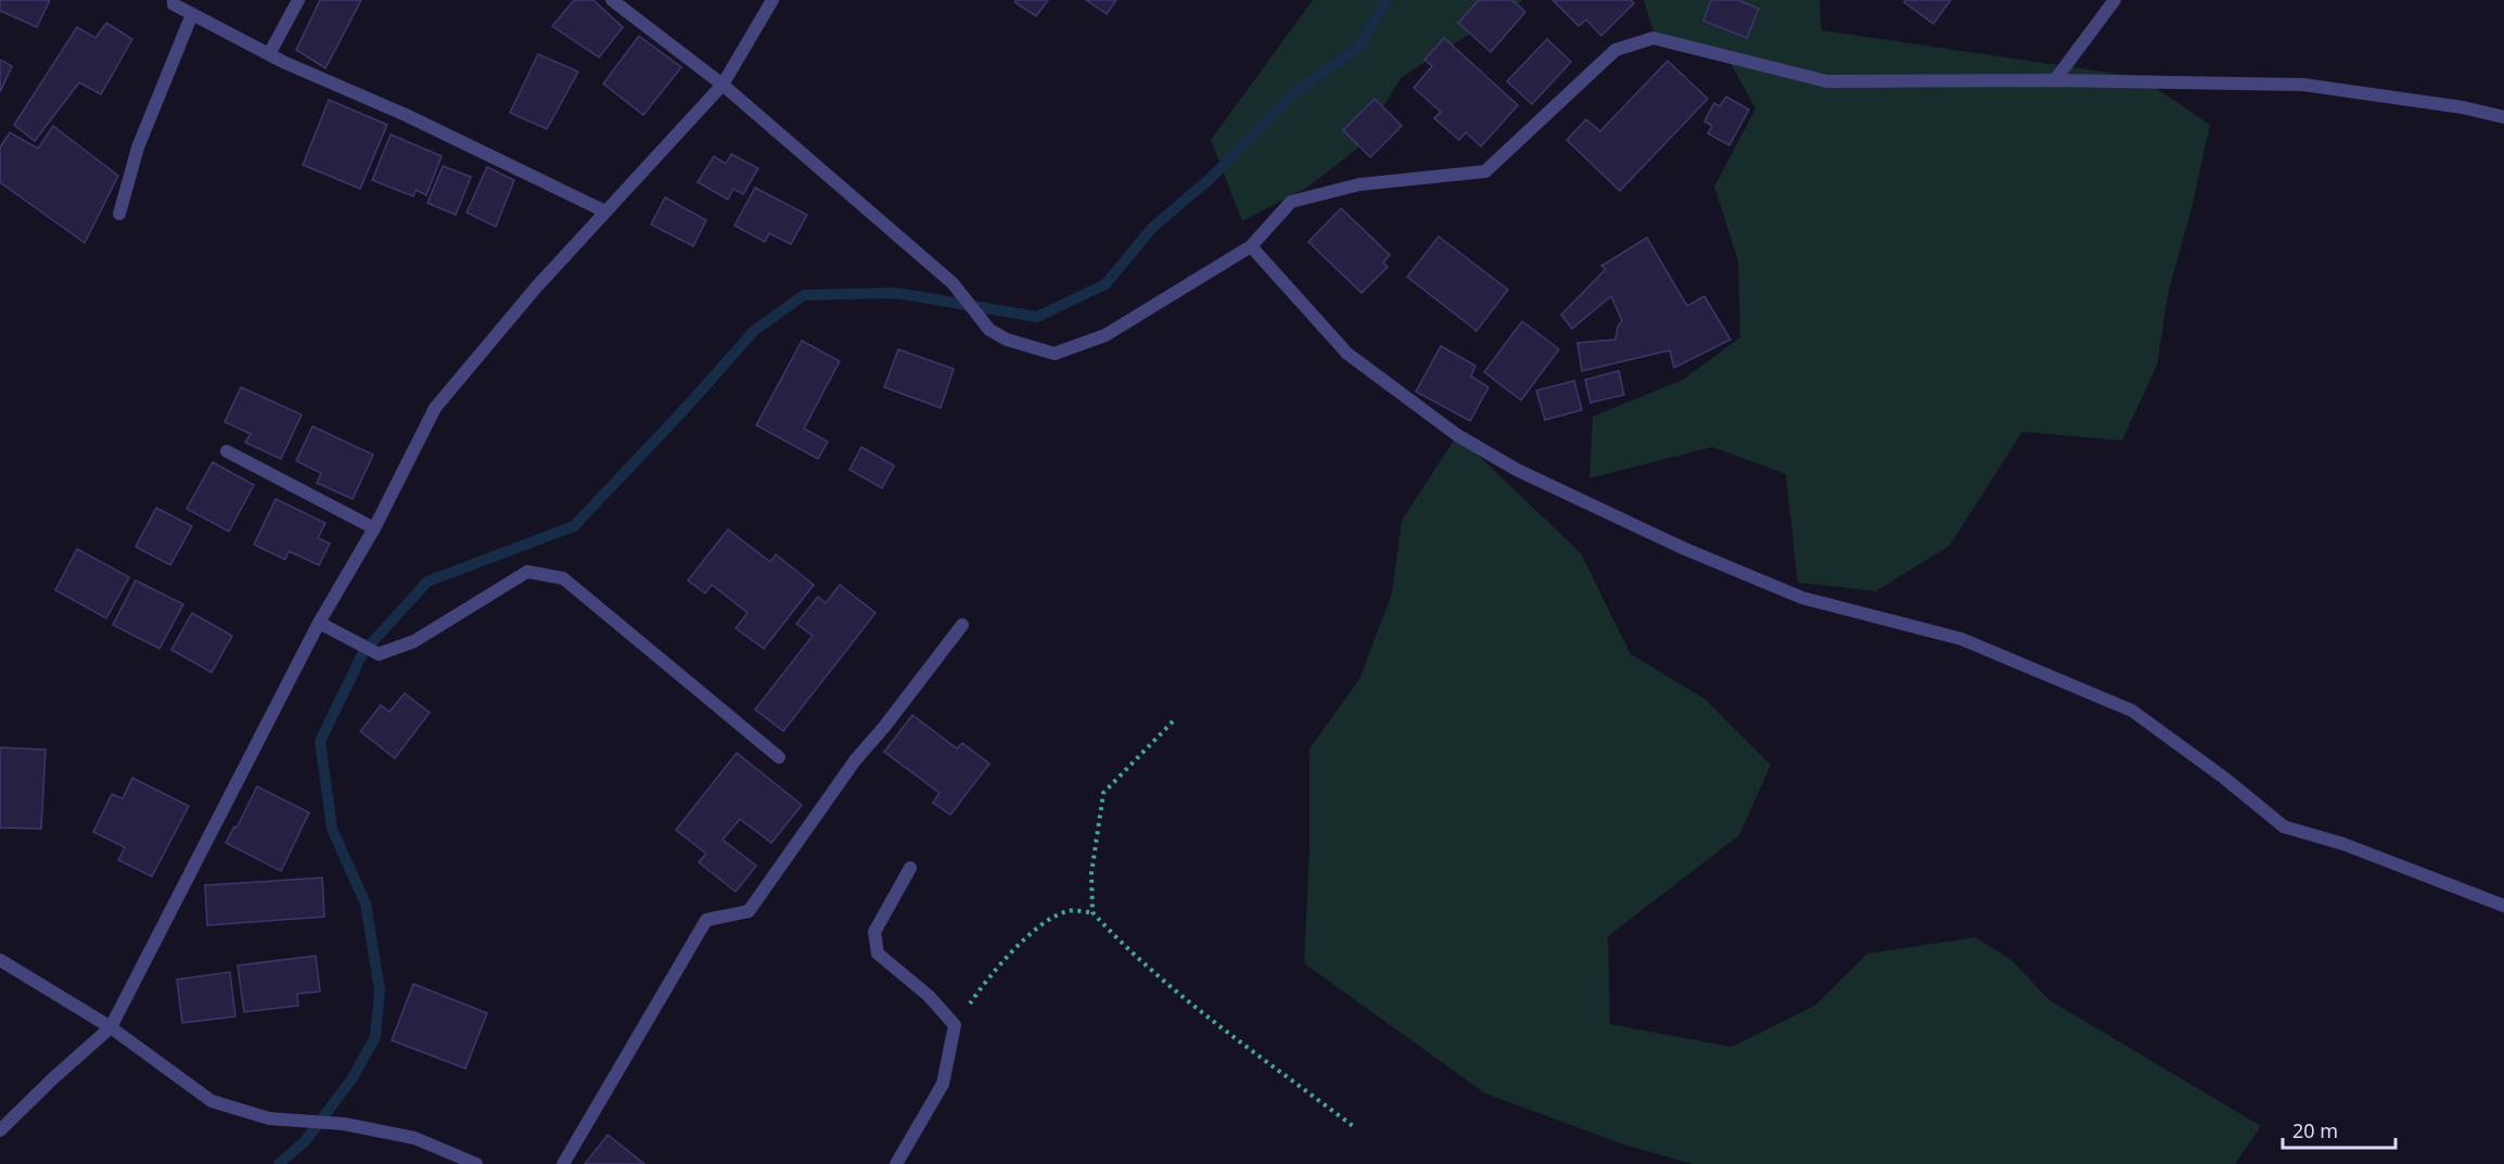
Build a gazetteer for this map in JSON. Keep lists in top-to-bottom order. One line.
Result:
{"scale_bar":"20 m"}
